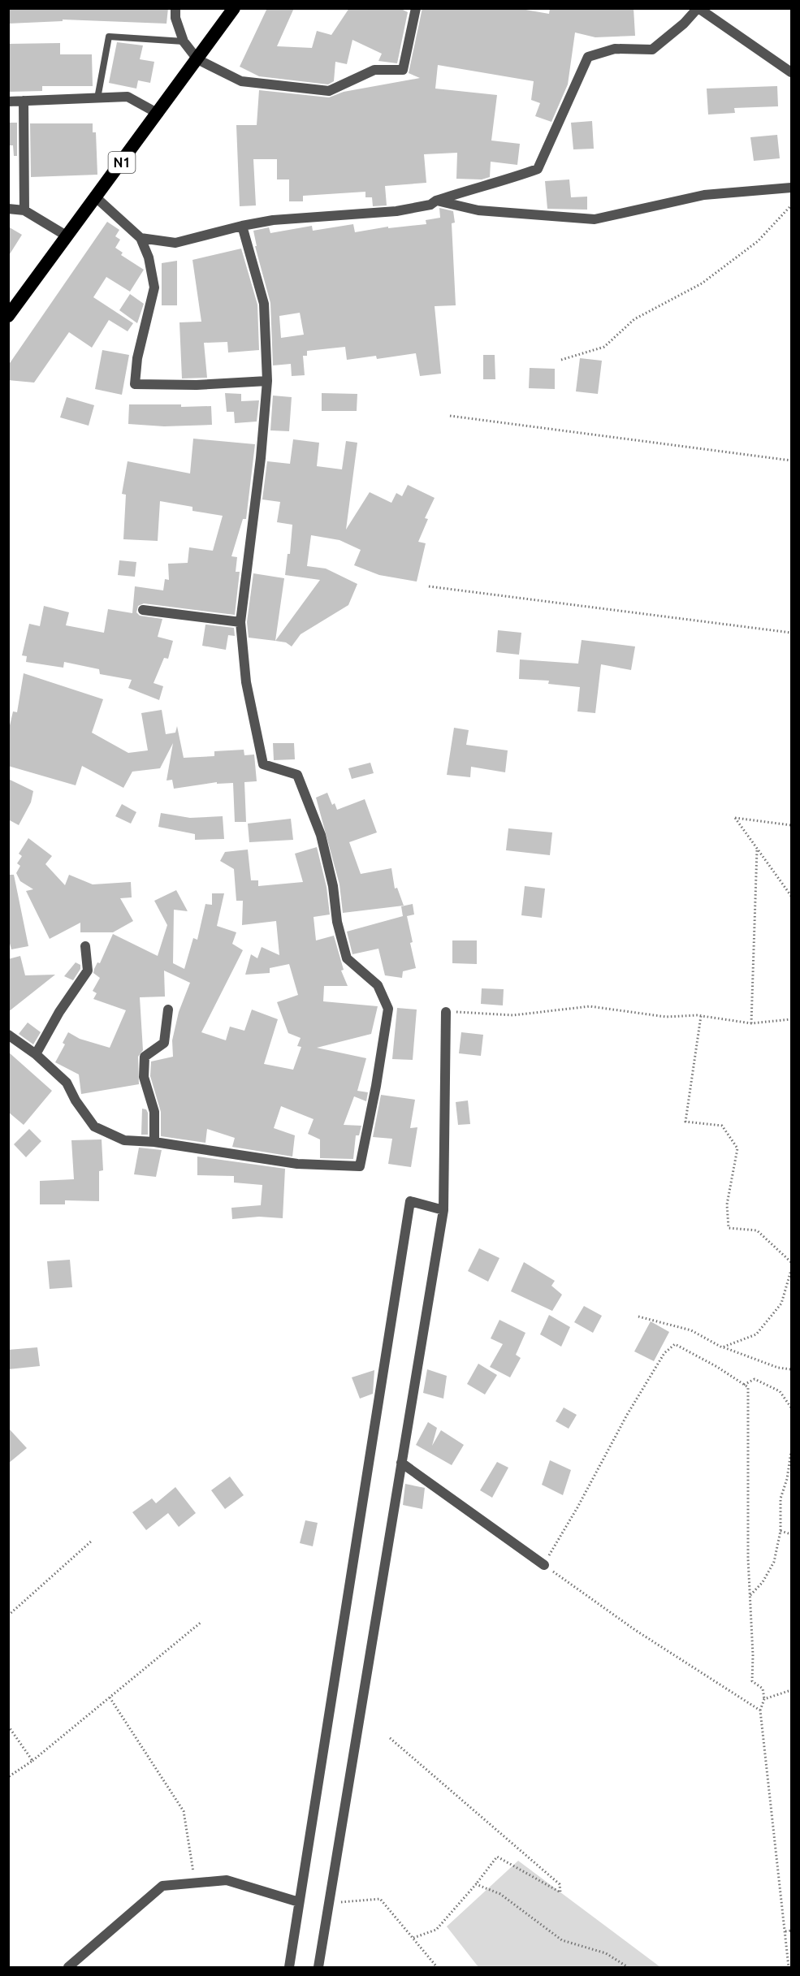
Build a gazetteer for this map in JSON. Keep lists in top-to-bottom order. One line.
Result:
{"streets":{"highway":["N1"]}}
